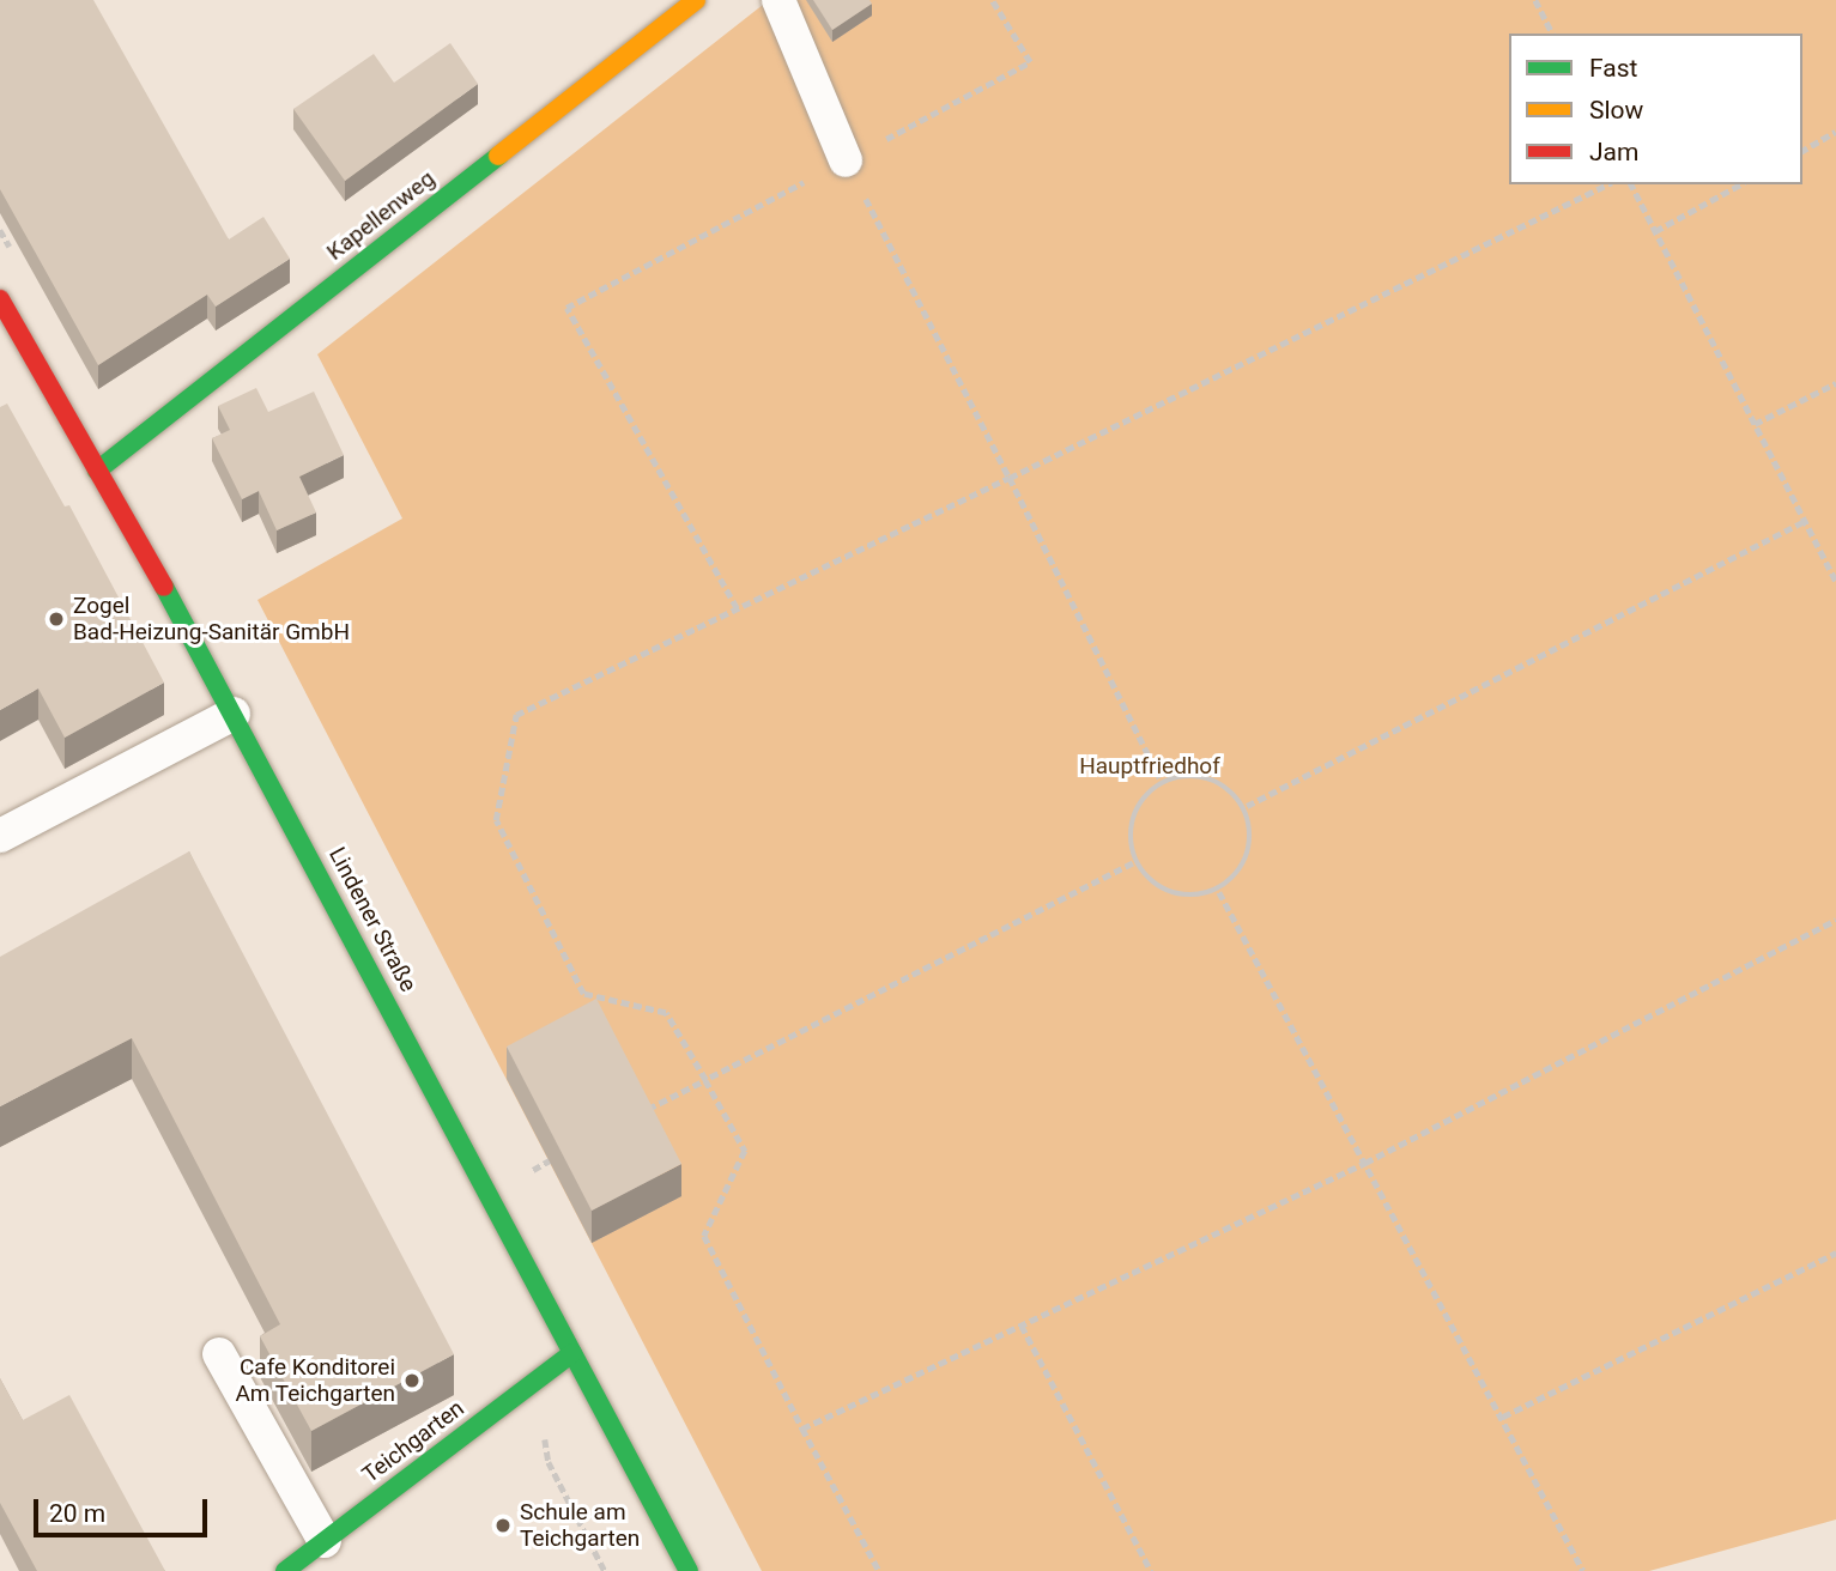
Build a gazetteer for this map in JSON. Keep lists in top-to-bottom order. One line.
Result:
{"streets":{"main road":["Kapellenweg","Lindener Straße","Teichgarten"]},"crossings":[["Kapellenweg","Lindener Straße"],["Lindener Straße","Teichgarten"]],"parks":["Hauptfriedhof"],"places":["Zogel Bad-Heizung-Sanitär GmbH","Cafe Konditorei Am Teichgarten","Schule am Teichgarten"],"legend":["Fast","Slow","Jam"],"scale_bar":"20 m"}
